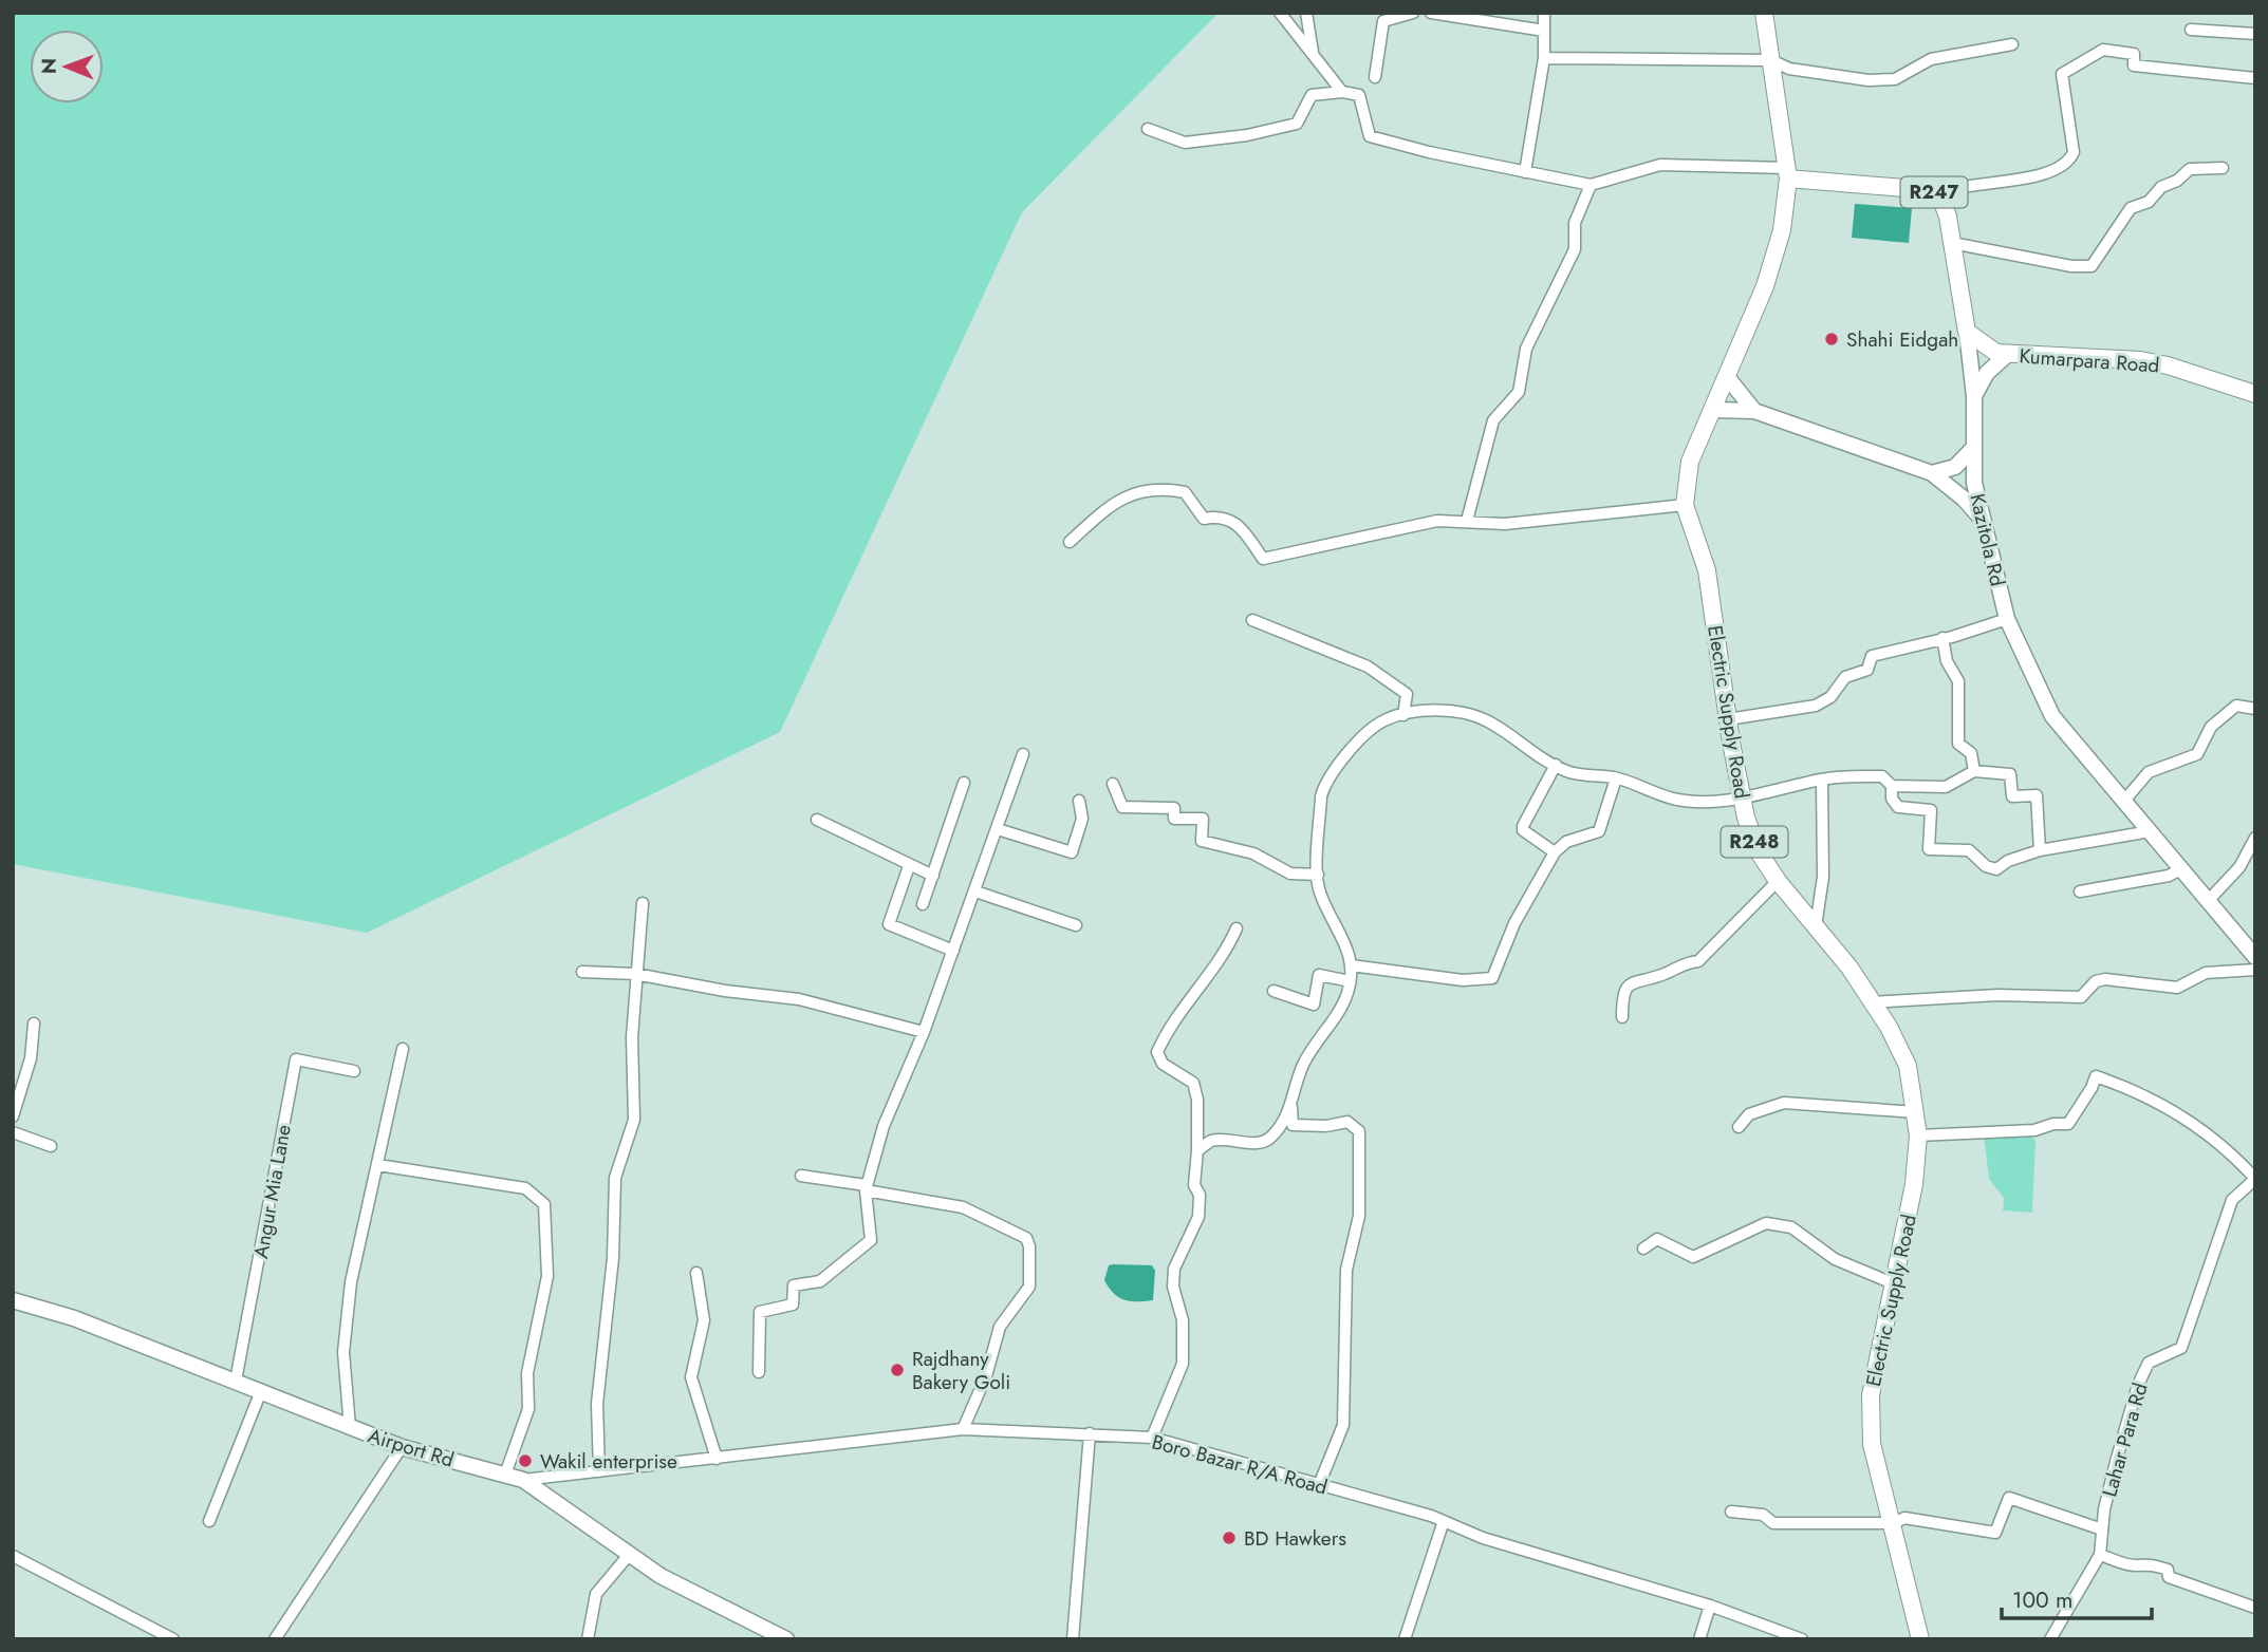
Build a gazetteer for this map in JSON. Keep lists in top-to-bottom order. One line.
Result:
{"streets":{"main road":["R247","Kumarpara Road","Kazitola Rd","Electric Supply Road","R248","Airport Rd"],"street":["Angur Mia Lane","Lahar Para Rd","Boro Bazar R/A Road"]},"crossings":[["R247","Kazitola Rd"],["R247","Electric Supply Road"],["Angur Mia Lane","Airport Rd"],["Airport Rd","Boro Bazar R/A Road"]],"places":["Shahi Eidgah","Rajdhany Bakery Goli","Wakil enterprise","BD Hawkers"],"scale_bar":"100 m","north":"left"}
